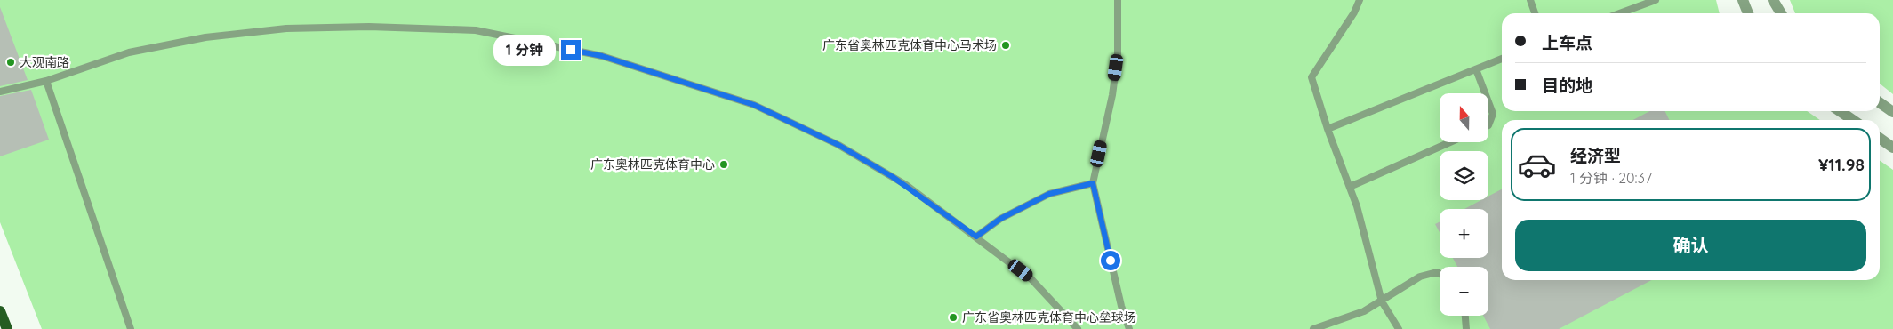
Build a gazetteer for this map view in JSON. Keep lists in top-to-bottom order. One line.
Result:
{"places":["广东省奥林匹克体育中心马术场","大观南路","广东奥林匹克体育中心","广东省奥林匹克体育中心垒球场"],"north":"top","page":{"banner":["上车点","目的地"],"bubble":"1 分钟","map_buttons":["+","−"],"list":[{"name":"经济型","note":"1 分钟 · 20:37","value":"¥11.98"}],"buttons":"确认"}}
